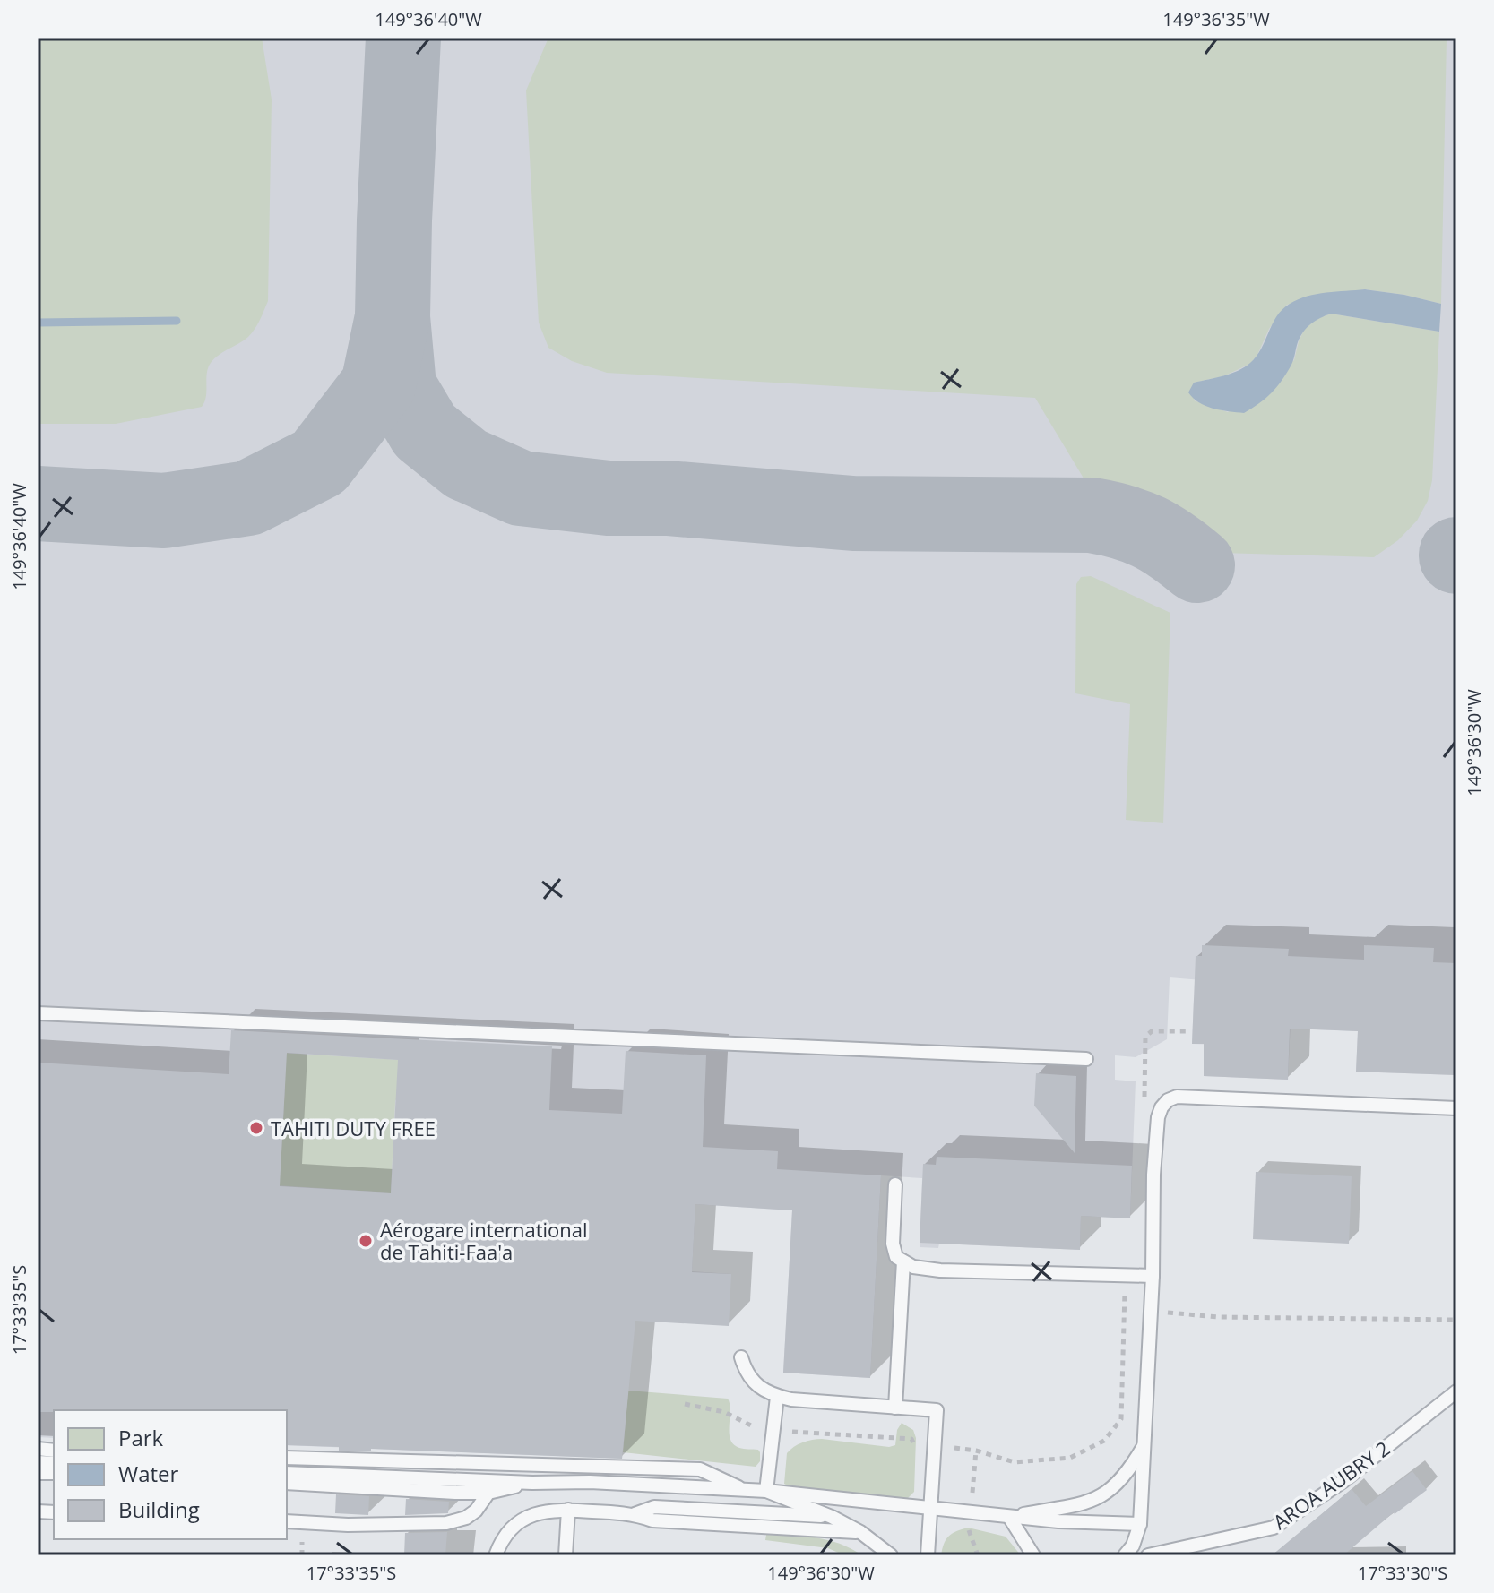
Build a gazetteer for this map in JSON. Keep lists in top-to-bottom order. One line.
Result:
{"streets":{"lane":["AROA AUBRY 2"]},"places":["TAHITI DUTY FREE","Aérogare international de Tahiti-Faa'a"],"legend":["Park","Water","Building"],"coordinates":["149°36'40\"W","149°36'35\"W","149°36'30\"W","17°33'35\"S","17°33'30\"S"]}
